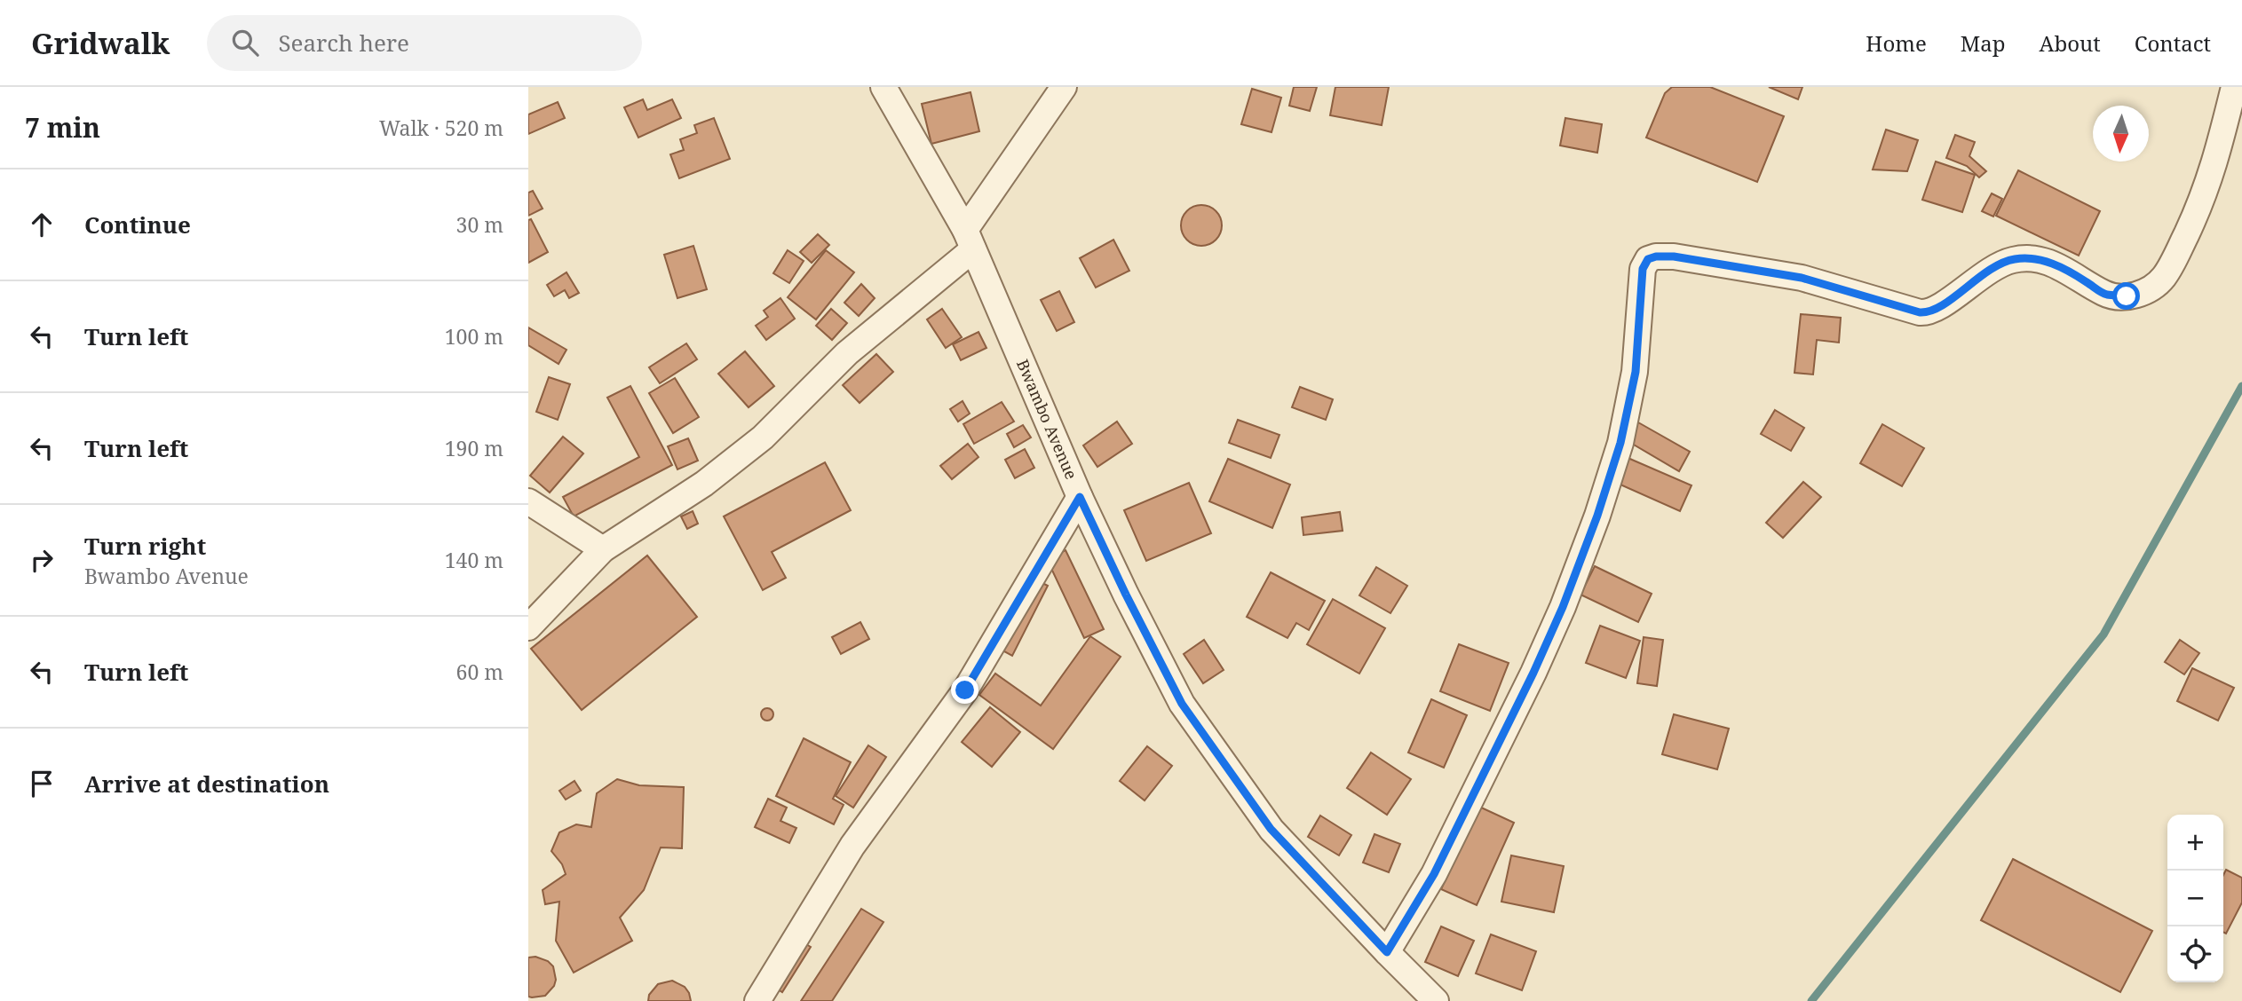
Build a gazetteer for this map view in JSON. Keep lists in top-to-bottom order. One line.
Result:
{"streets":{"street":["Bwambo Avenue"]},"north":"bottom","page":{"header":"Gridwalk","search":"Search here","nav":["Home","Map","About","Contact"],"heading":["7 min","Walk · 520 m"],"list":[["Continue","30 m"],["Turn left","100 m"],["Turn left","190 m"],["Turn right","Bwambo Avenue","140 m"],["Turn left","60 m"],"Arrive at destination"],"map_buttons":["+","−"]}}
